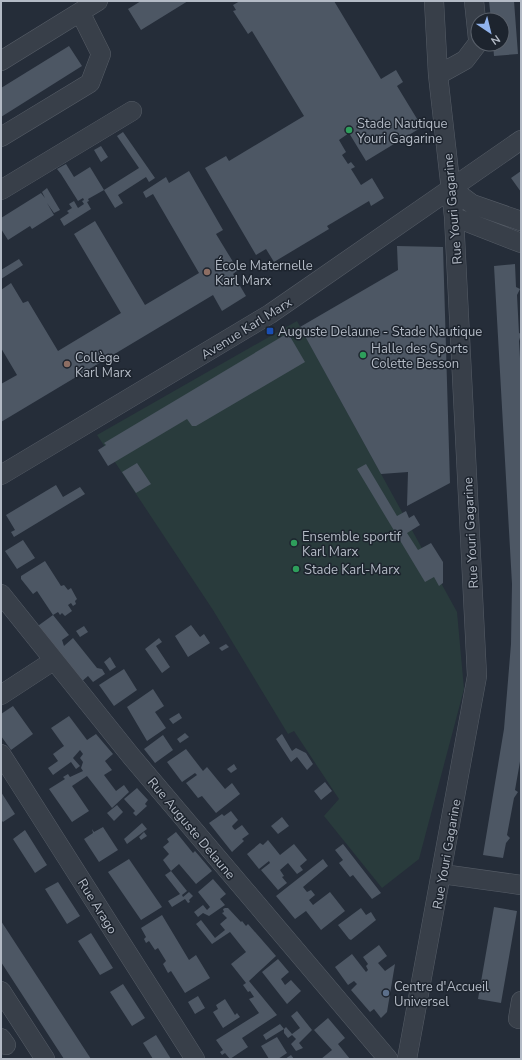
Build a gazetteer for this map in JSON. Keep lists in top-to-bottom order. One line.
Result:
{"streets":{"street":["Rue Youri Gagarine","Avenue Karl Marx","Rue Auguste Delaune","Rue Arago"]},"crossings":[["Rue Youri Gagarine","Avenue Karl Marx"]],"places":{"other":["Stade Nautique Youri Gagarine","École Maternelle Karl Marx","Halle des Sports Colette Besson","Collège Karl Marx","Ensemble sportif Karl Marx","Stade Karl-Marx","Centre d'Accueil Universel"],"transit":["Auguste Delaune - Stade Nautique"]},"north":"bottom right"}
